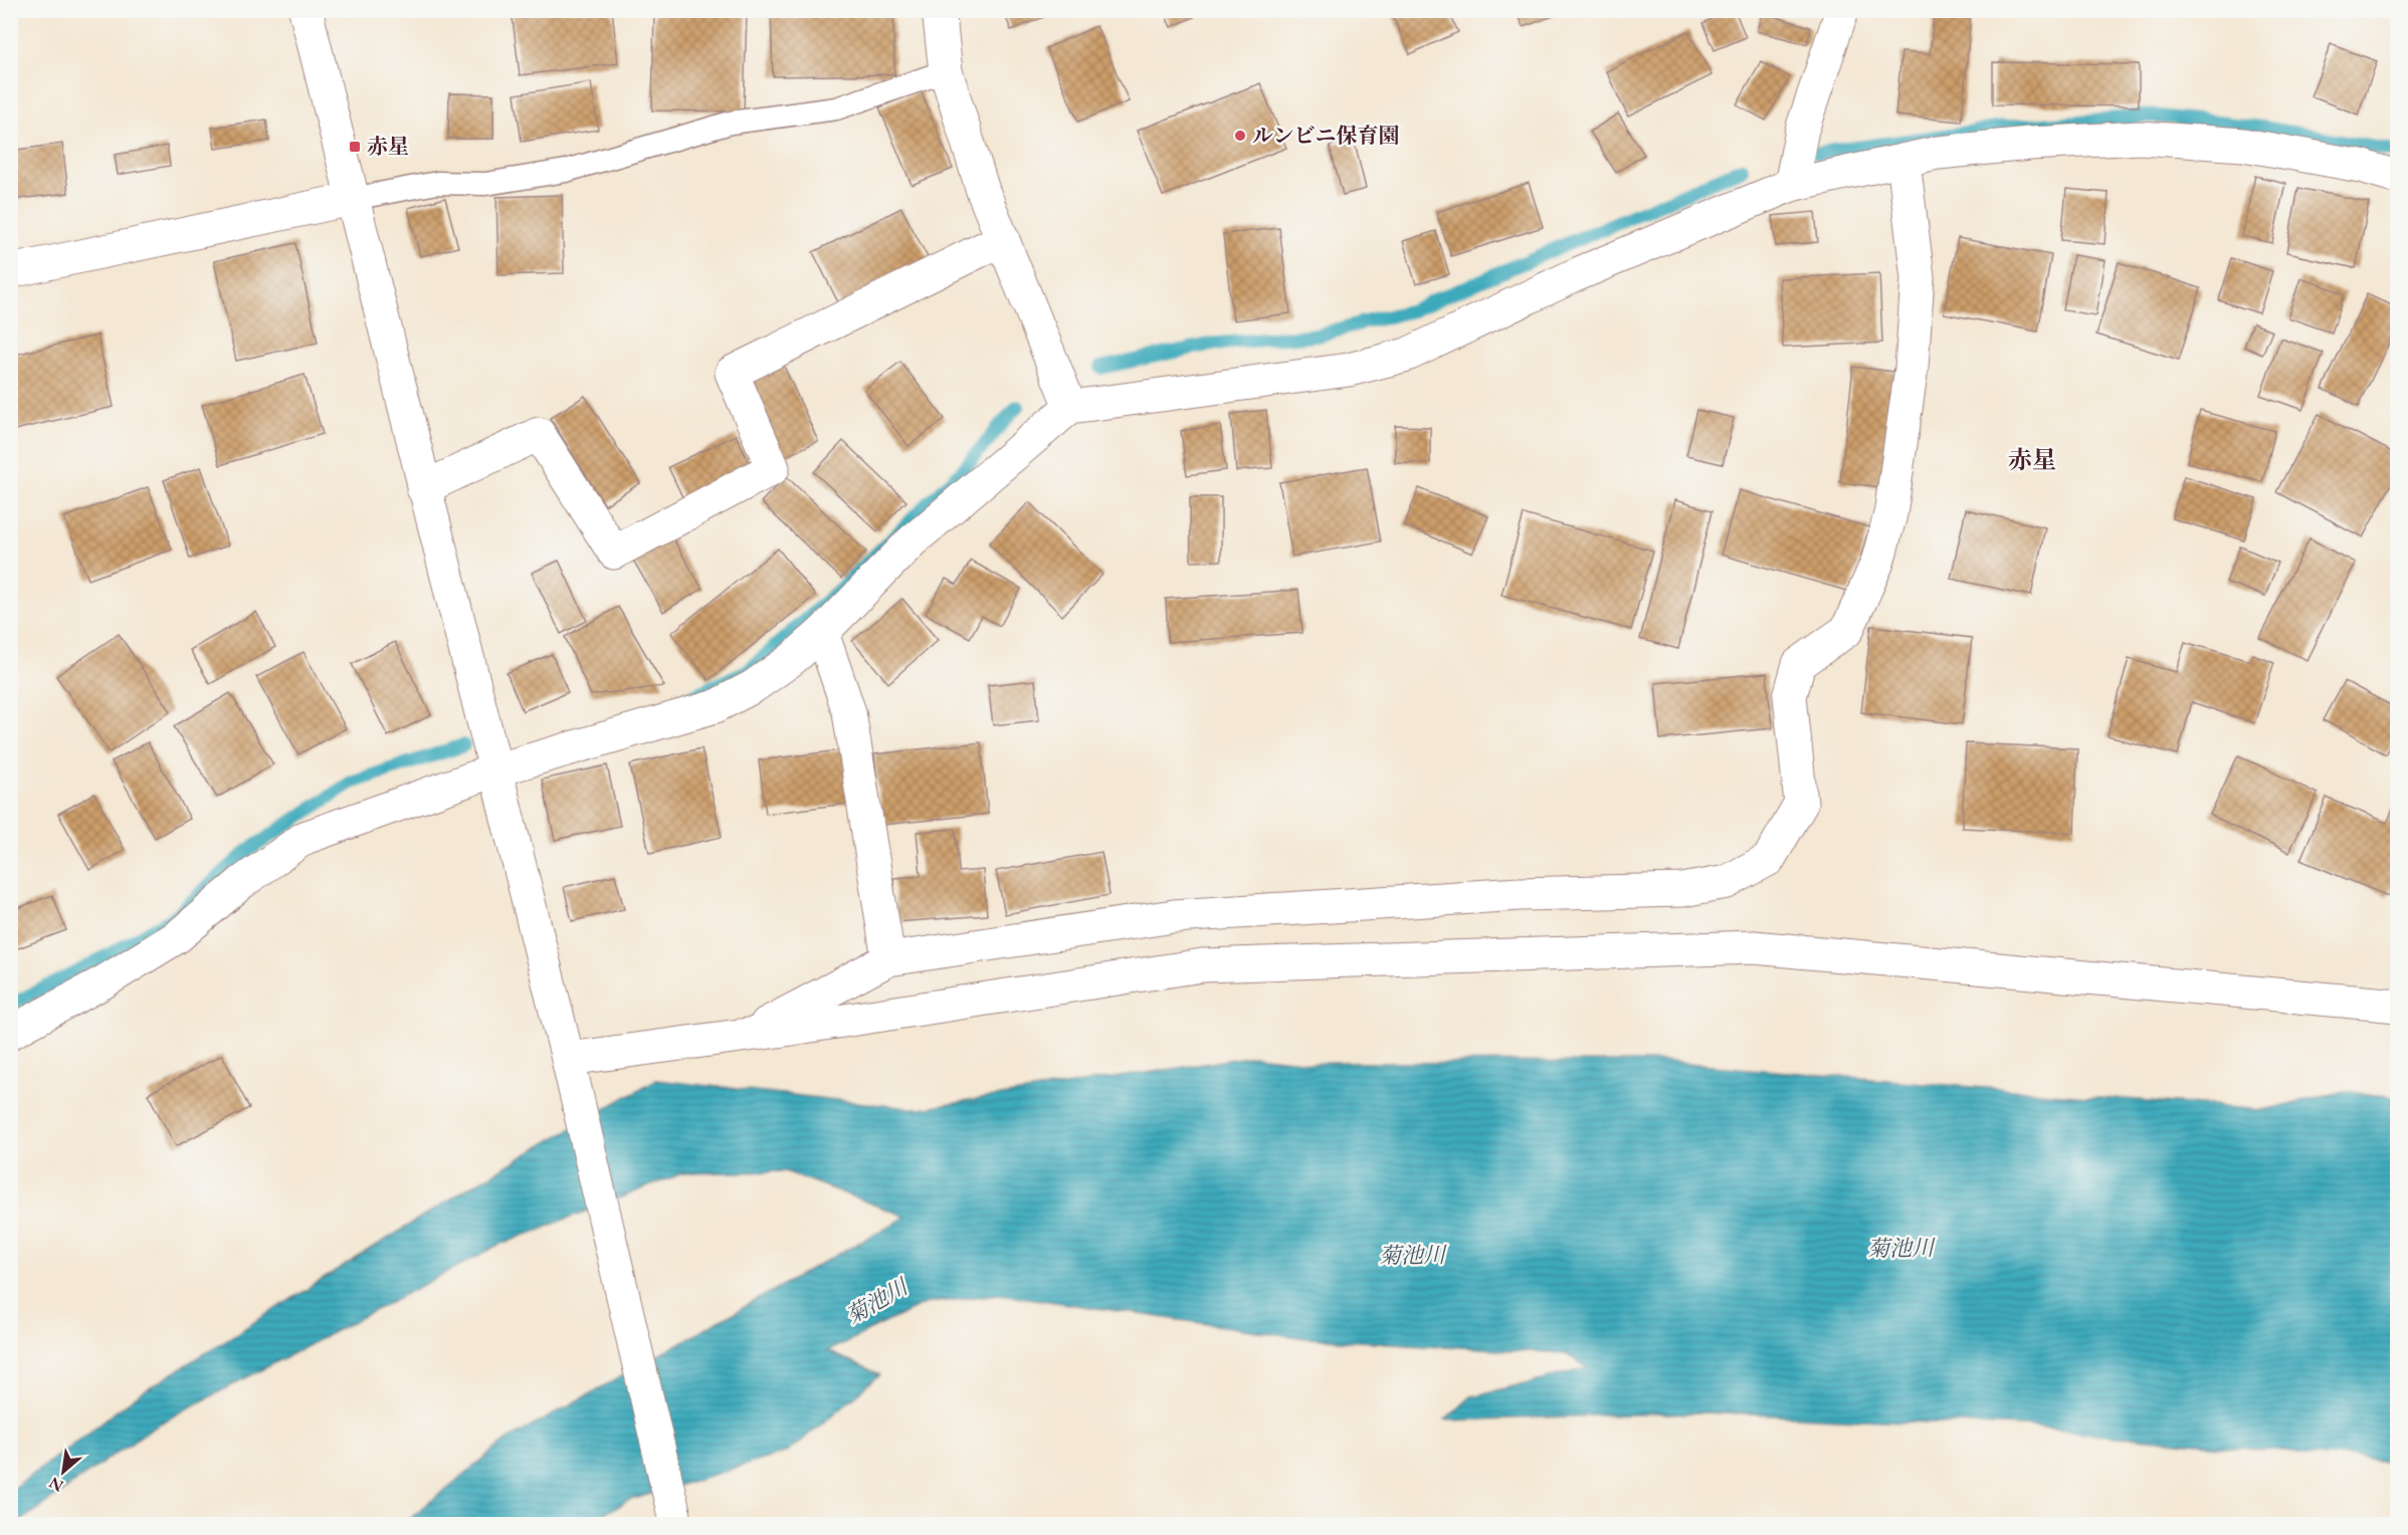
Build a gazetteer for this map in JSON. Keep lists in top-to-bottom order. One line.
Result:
{"districts":["赤星"],"water":["菊池川"],"places":{"other":["ルンビニ保育園"],"transit":["赤星"]},"north":"bottom left"}
